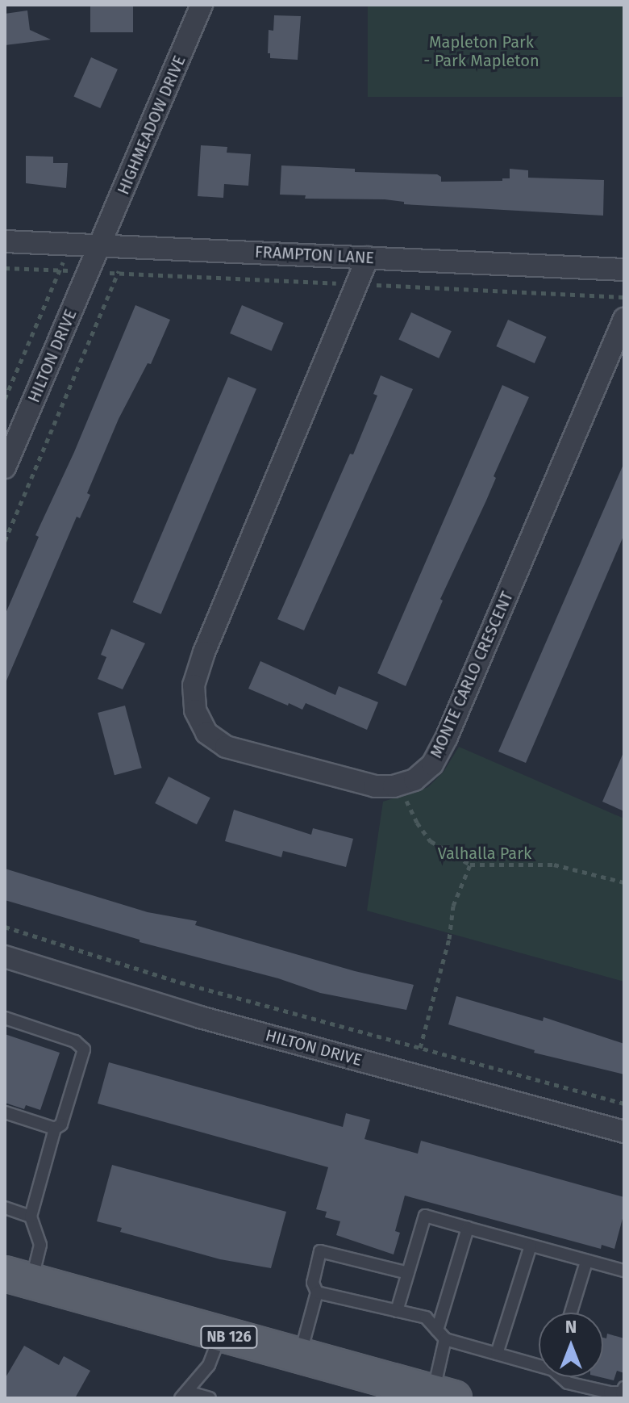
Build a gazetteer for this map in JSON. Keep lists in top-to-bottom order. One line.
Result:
{"streets":{"main road":["NB 126"],"street":["HIGHMEADOW DRIVE","FRAMPTON LANE","HILTON DRIVE","MONTE CARLO CRESCENT"]},"crossings":[["HIGHMEADOW DRIVE","FRAMPTON LANE"],["HIGHMEADOW DRIVE","HILTON DRIVE"],["FRAMPTON LANE","HILTON DRIVE"]],"parks":["Mapleton Park - Park Mapleton","Valhalla Park"],"north":"top"}
